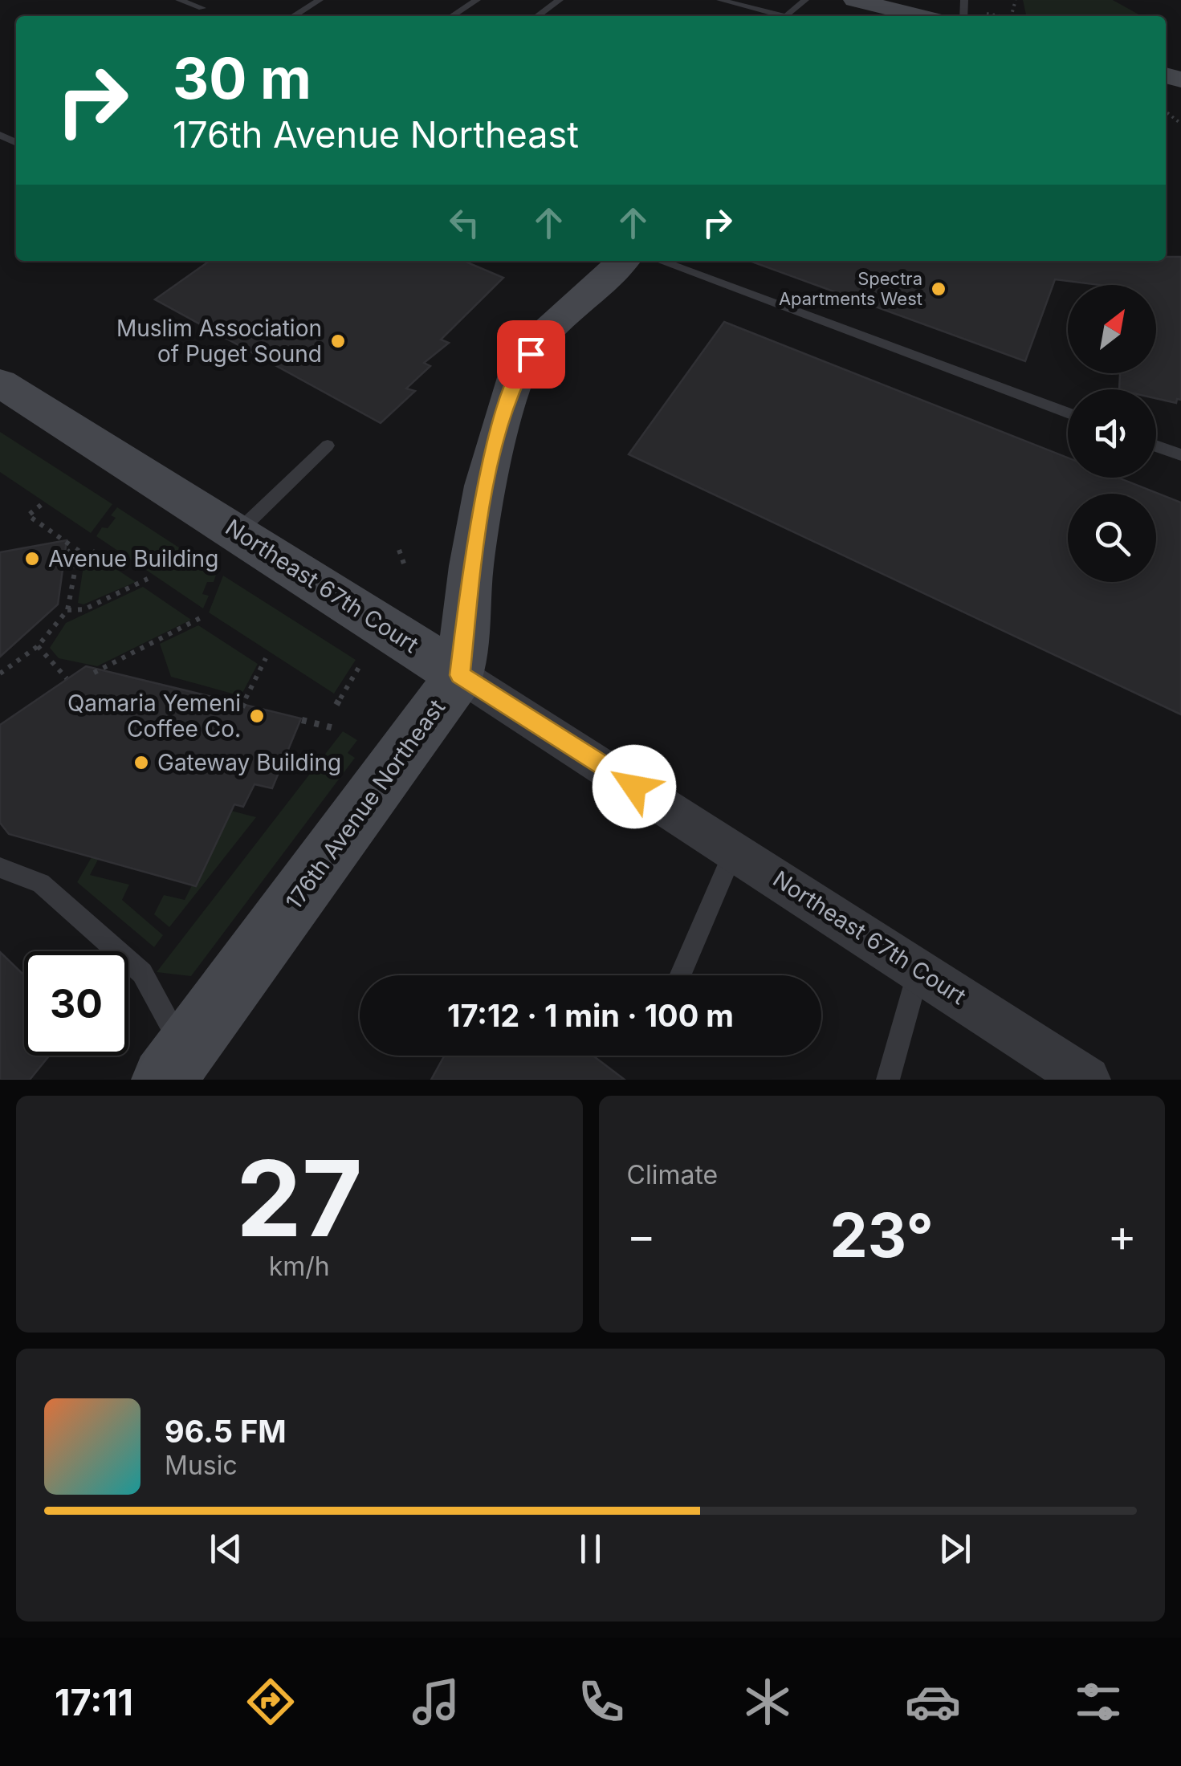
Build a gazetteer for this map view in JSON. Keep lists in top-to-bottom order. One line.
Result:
{"streets":{"street":["Northeast 67th Court","176th Avenue Northeast"]},"crossings":[["Northeast 67th Court","176th Avenue Northeast"]],"places":["Spectra Apartments West","Muslim Association of Puget Sound","Avenue Building","Qamaria Yemeni Coffee Co.","Gateway Building"],"north":"top right","page":{"turn":["30 m","176th Avenue Northeast"],"limit":"30","trip":"17:12 · 1 min · 100 m","tile":[["27","km/h"],"Climate"],"heat":["−","23°","+"],"song":["96.5 FM","Music"],"tabs":"17:11"}}
